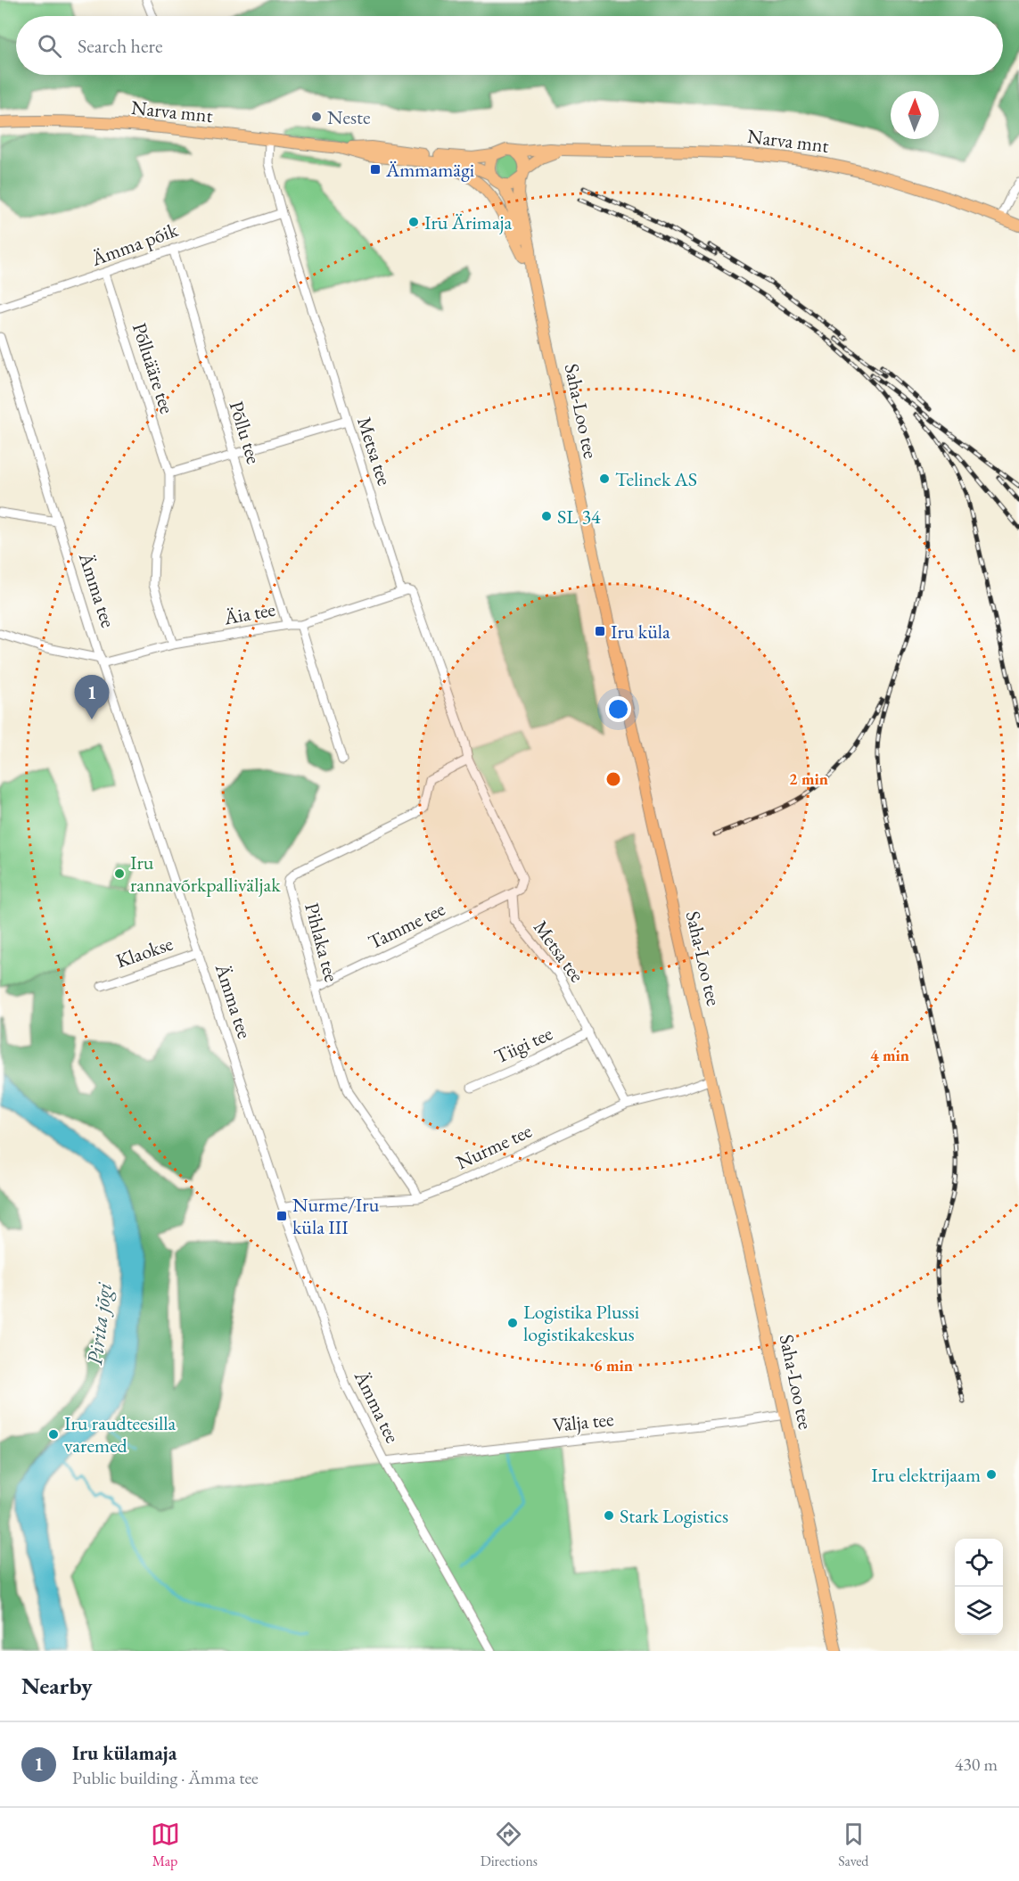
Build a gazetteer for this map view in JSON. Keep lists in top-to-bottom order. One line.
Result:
{"streets":{"main road":["Narva mnt","Saha-Loo tee"],"street":["Ämma põik","Põlluääre tee","Põllu tee","Metsa tee","Ämma tee","Äia tee","Tamme tee","Pihlaka tee","Klaokse","Tiigi tee","Nurme tee","Välja tee"]},"crossings":[["Narva mnt","Saha-Loo tee"],["Narva mnt","Metsa tee"],["Ämma põik","Põlluääre tee"],["Ämma põik","Põllu tee"],["Ämma põik","Metsa tee"],["Põlluääre tee","Äia tee"],["Saha-Loo tee","Nurme tee"],["Saha-Loo tee","Välja tee"],["Põllu tee","Äia tee"],["Metsa tee","Äia tee"],["Metsa tee","Tamme tee"],["Metsa tee","Pihlaka tee"],["Metsa tee","Tiigi tee"],["Metsa tee","Nurme tee"],["Ämma tee","Äia tee"],["Ämma tee","Klaokse"],["Ämma tee","Nurme tee"],["Ämma tee","Välja tee"],["Tamme tee","Pihlaka tee"],["Pihlaka tee","Nurme tee"]],"water":["Pirita jõgi"],"places":{"other":["Neste","Iru Ärimaja","Telinek AS","SL 34","Iru rannavõrkpalliväljak","Logistika Plussi logistikakeskus","Iru raudteesilla varemed","Iru elektrijaam","Stark Logistics"],"transit":["Ämmamägi","Iru küla","Nurme/Iru küla III"]},"north":"top","page":{"search":"Search here","pins":"1","heading":"Nearby","list":[{"mark":"1","name":"Iru külamaja","note":"Public building · Ämma tee","value":"430 m"}],"nav":["Map","Directions","Saved"]},"rings":["2 min","4 min","6 min"]}
